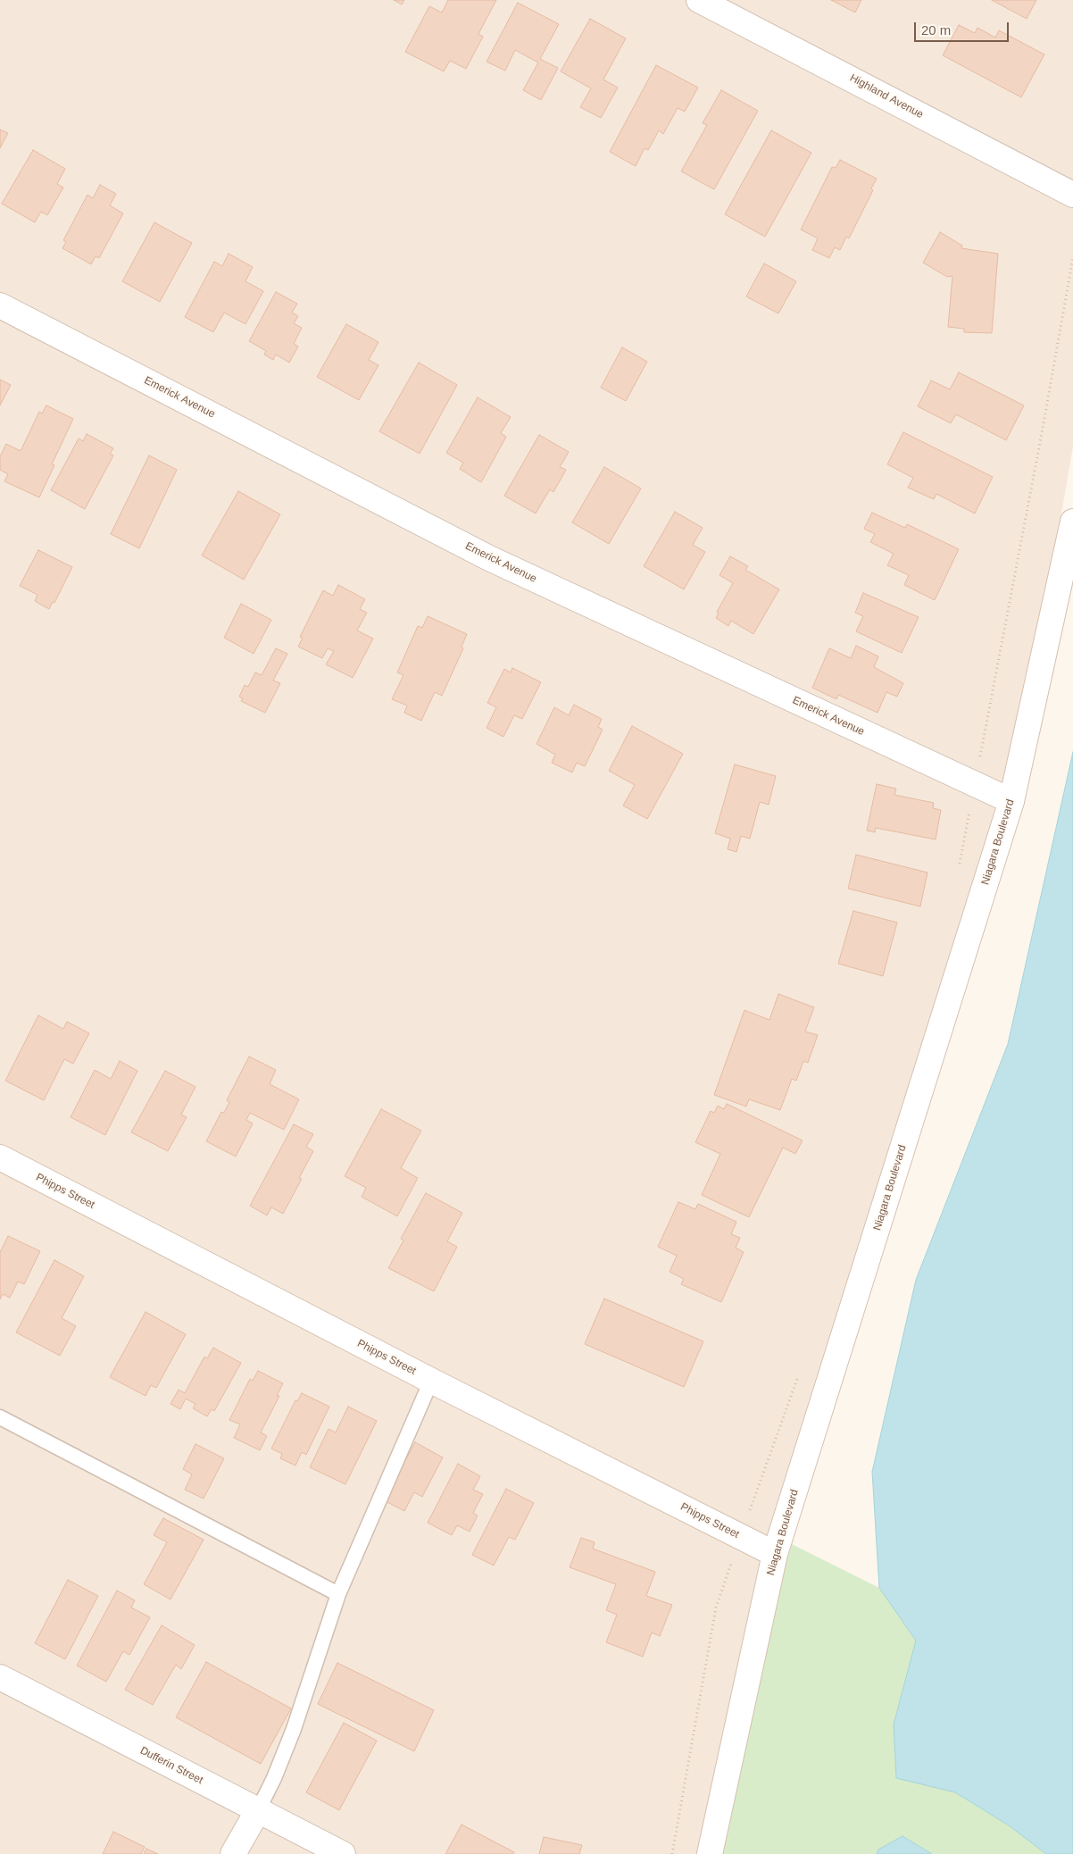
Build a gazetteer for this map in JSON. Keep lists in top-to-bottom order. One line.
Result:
{"streets":{"main road":["Highland Avenue","Emerick Avenue","Niagara Boulevard","Phipps Street","Dufferin Street"]},"crossings":[["Emerick Avenue","Niagara Boulevard"],["Niagara Boulevard","Phipps Street"]],"scale_bar":"20 m"}
